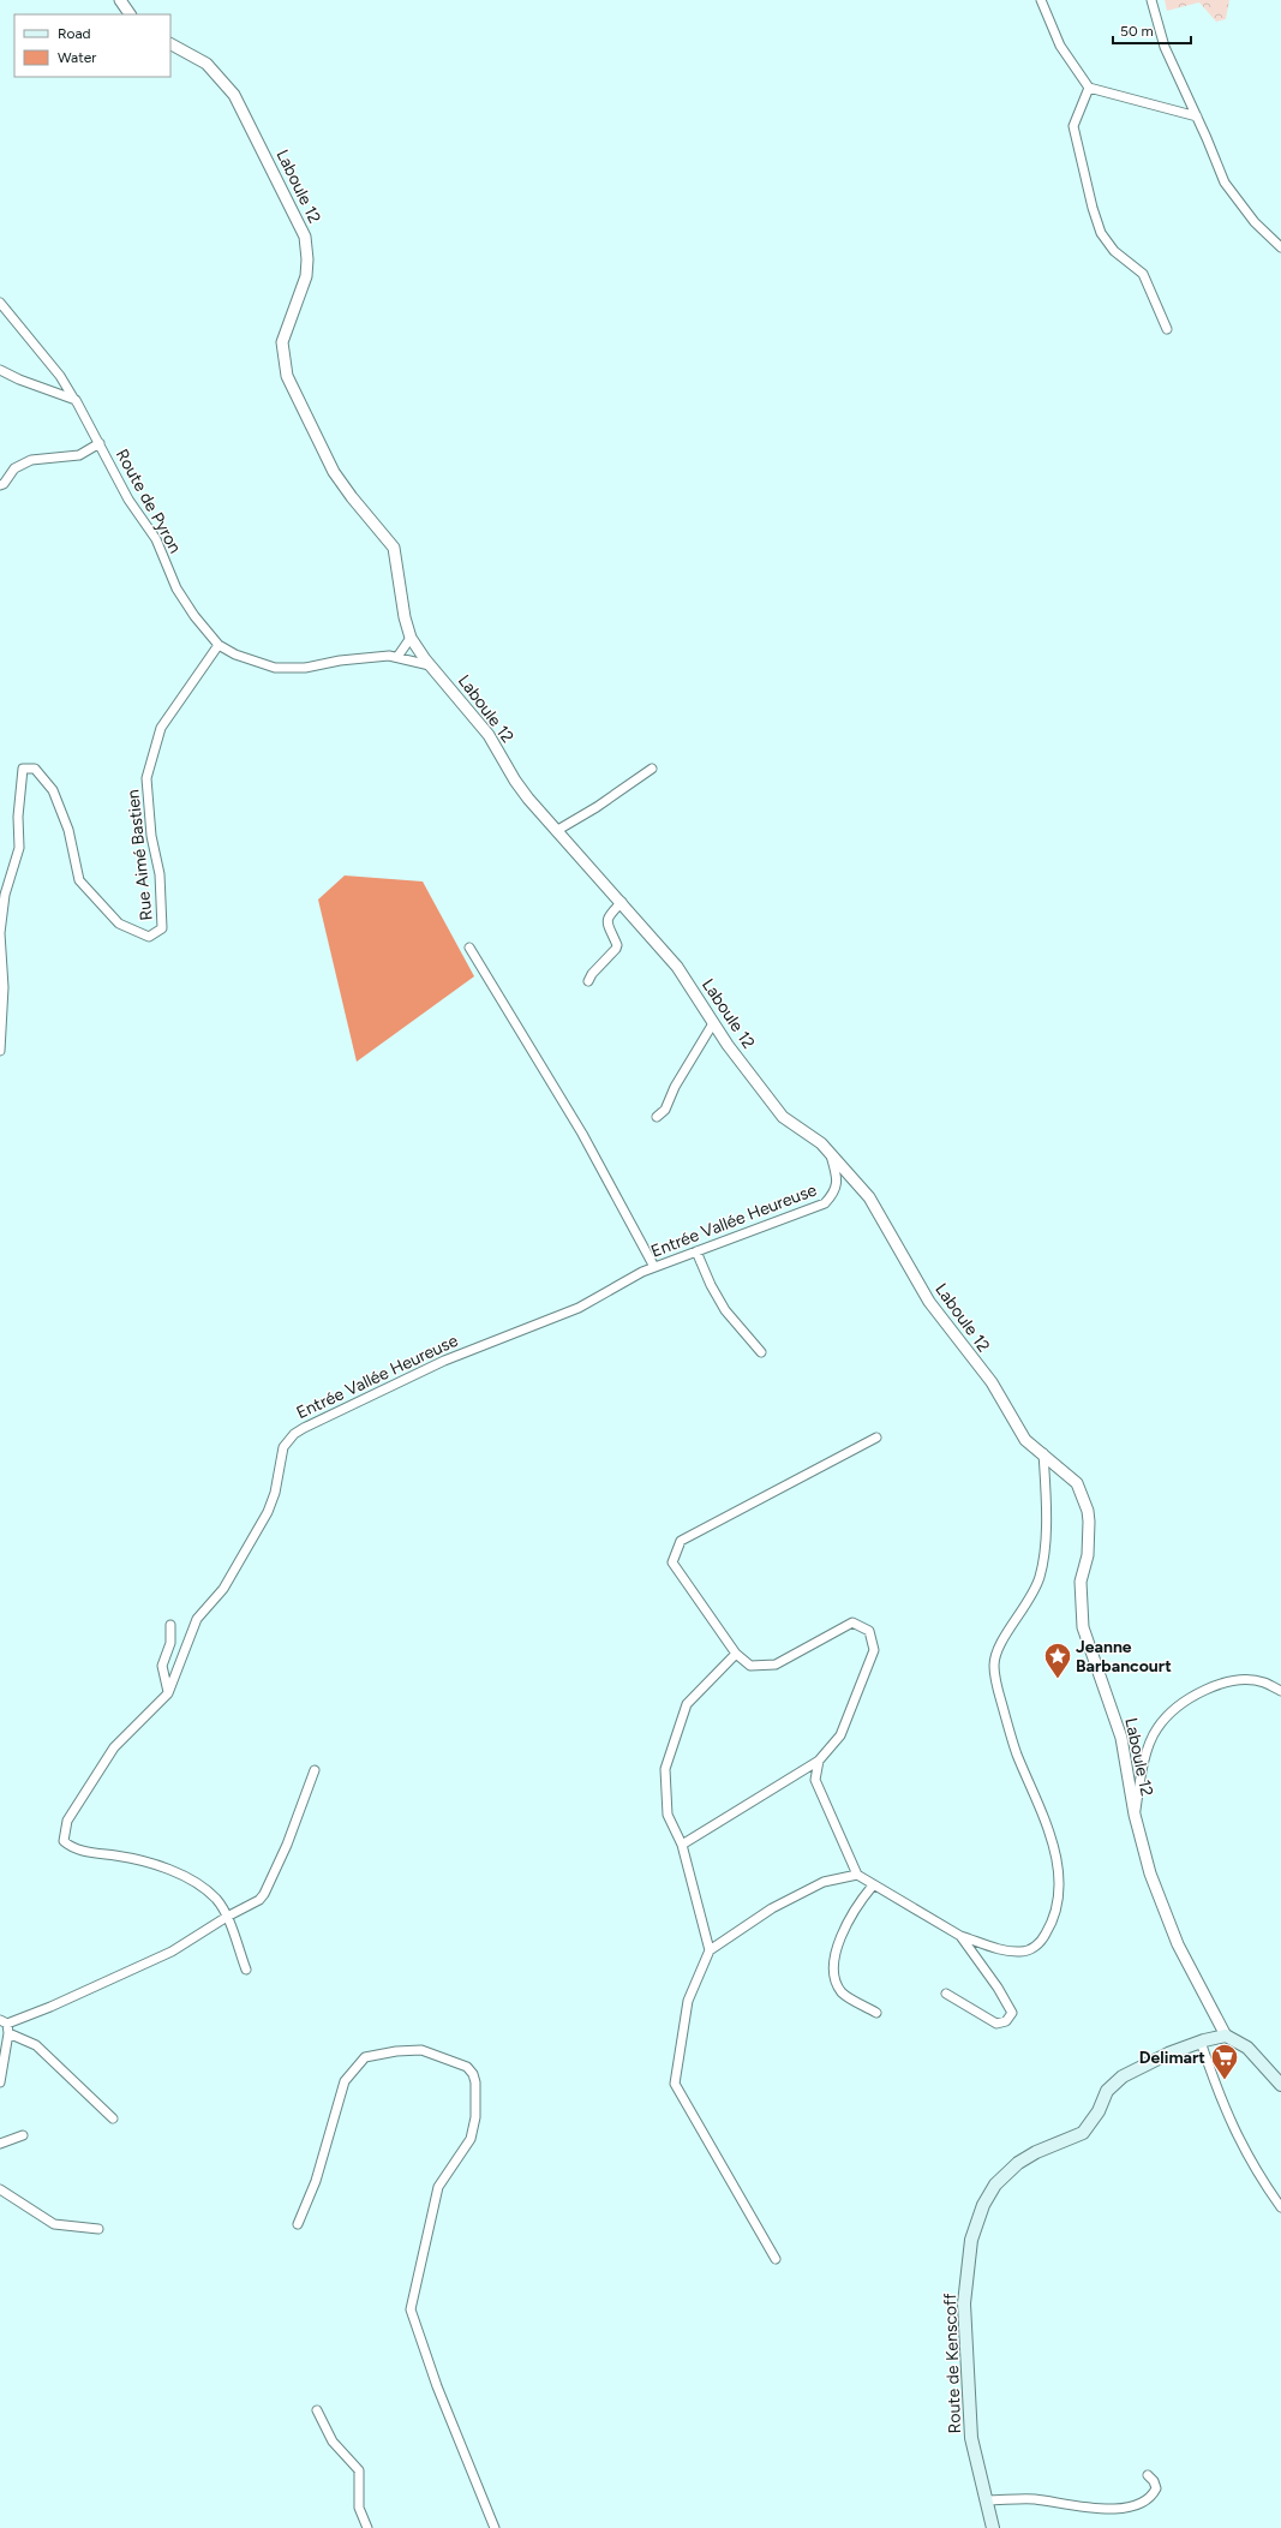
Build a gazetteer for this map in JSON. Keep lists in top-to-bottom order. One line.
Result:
{"streets":{"main road":["Route de Kenscoff"],"street":["Laboule 12","Route de Pyron","Rue Aimé Bastien","Entrée Vallée Heureuse"]},"crossings":[["Laboule 12","Route de Pyron"],["Laboule 12","Entrée Vallée Heureuse"],["Laboule 12","Route de Kenscoff"],["Route de Pyron","Rue Aimé Bastien"]],"places":{"place":["Jeanne Barbancourt"],"supermarket":["Delimart"]},"legend":["Road","Water"],"scale_bar":"50 m"}
